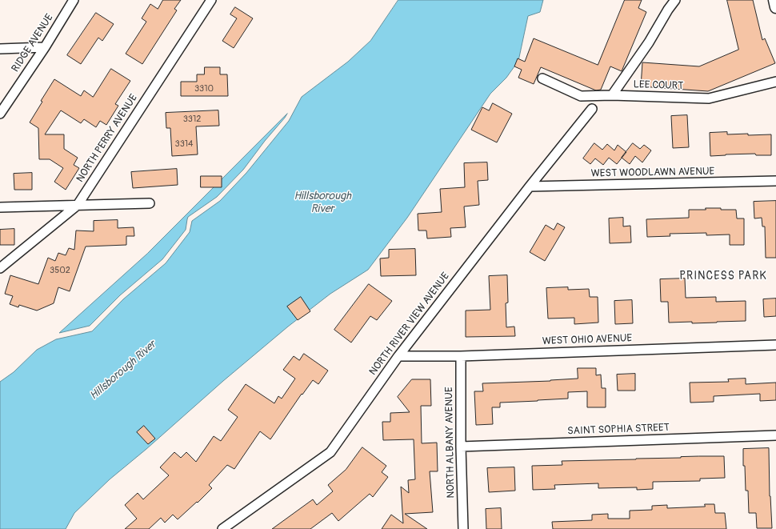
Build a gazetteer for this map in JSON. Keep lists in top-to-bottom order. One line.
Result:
{"streets":{"street":["RIDGE AVENUE","LEE COURT","NORTH PERRY AVENUE","WEST WOODLAWN AVENUE","NORTH RIVER VIEW AVENUE","WEST OHIO AVENUE","SAINT SOPHIA STREET","NORTH ALBANY AVENUE"]},"crossings":[["WEST WOODLAWN AVENUE","NORTH RIVER VIEW AVENUE"],["NORTH RIVER VIEW AVENUE","WEST OHIO AVENUE"],["WEST OHIO AVENUE","NORTH ALBANY AVENUE"],["SAINT SOPHIA STREET","NORTH ALBANY AVENUE"]],"districts":["PRINCESS PARK"],"water":["Hillsborough River"],"house_numbers":["3310","3312","3314","3502"]}
